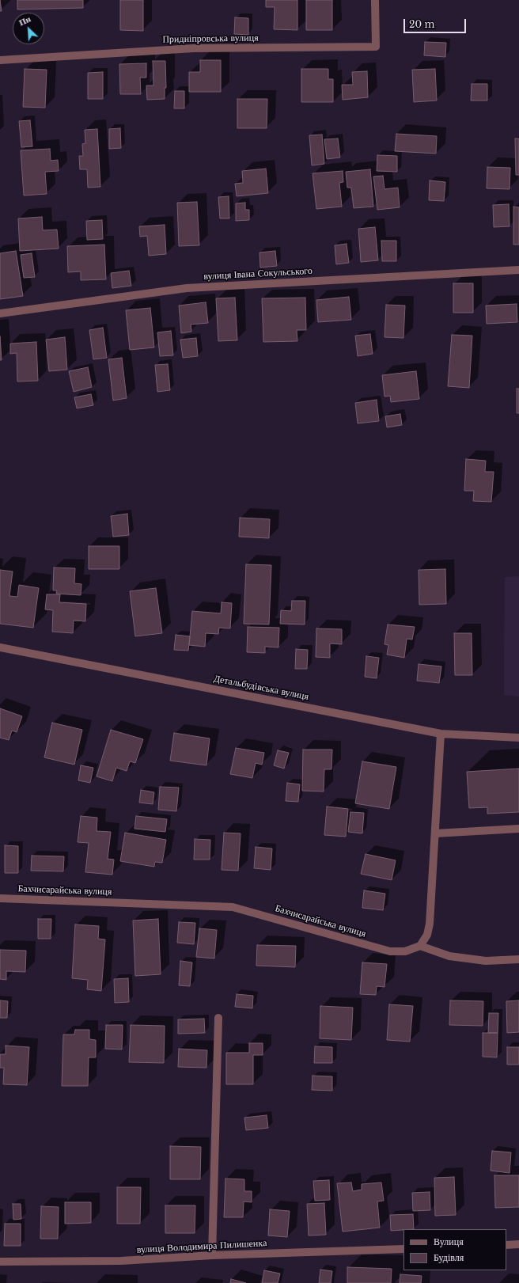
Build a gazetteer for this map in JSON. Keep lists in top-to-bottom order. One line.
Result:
{"streets":{"street":["Придніпровська вулиця","вулиця Івана Сокульського","Детальбудівська вулиця","Бахчисарайська вулиця","вулиця Володимира Пилишенка"]},"legend":["Вулиця","Будівля"],"scale_bar":"20 m","north":"top left"}
